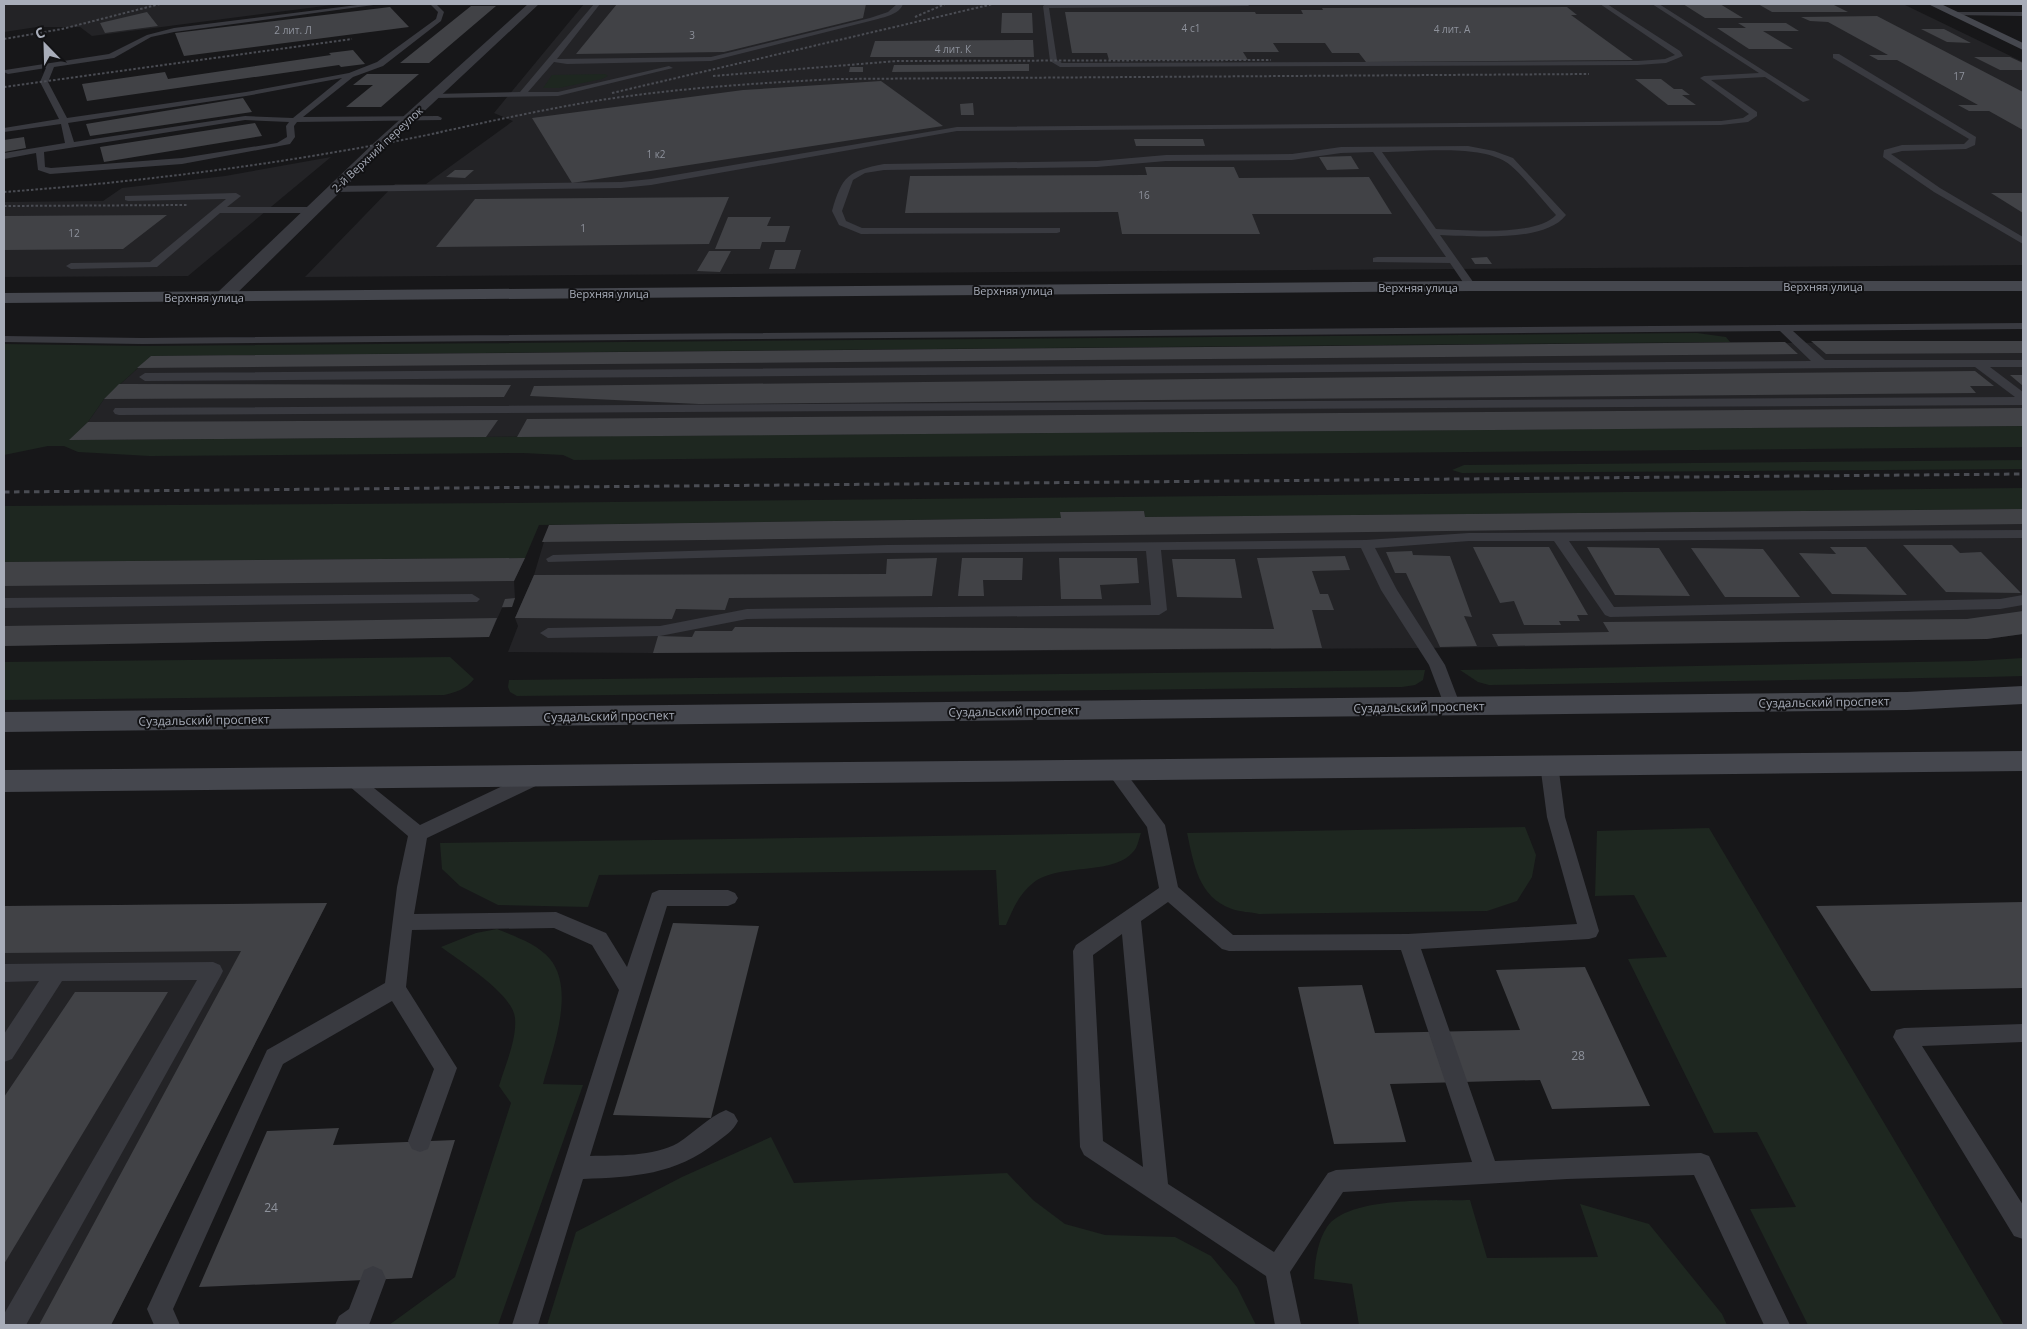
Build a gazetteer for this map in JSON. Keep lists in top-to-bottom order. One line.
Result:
{"streets":{"main road":["Верхняя улица","Суздальский проспект"],"street":["2-й Верхний переулок"]},"crossings":[["2-й Верхний переулок","Верхняя улица"]],"house_numbers":["4 с1","4 лит. А","2 лит. Л","3","4 лит. К","17","1 к2","16","1","12","28","24"],"north":"top left"}
